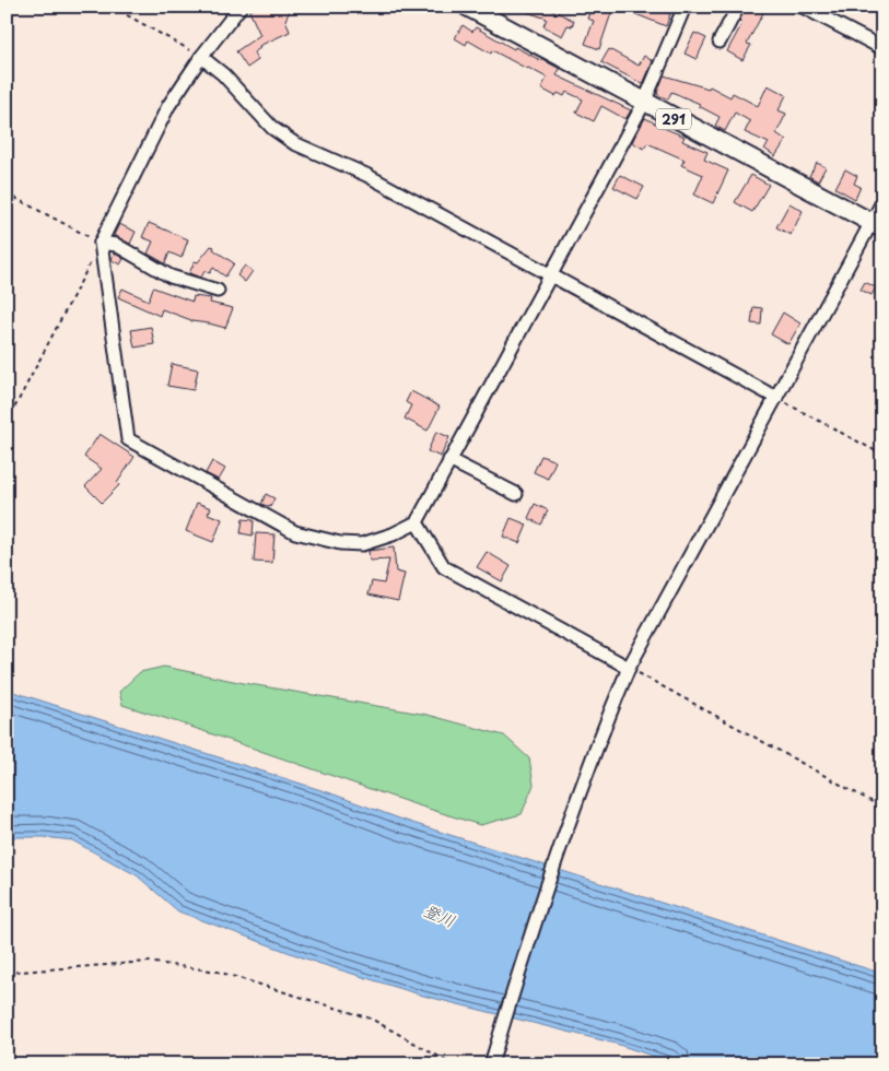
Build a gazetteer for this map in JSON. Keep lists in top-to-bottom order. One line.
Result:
{"streets":{"highway":["291"]},"water":["登川"]}
